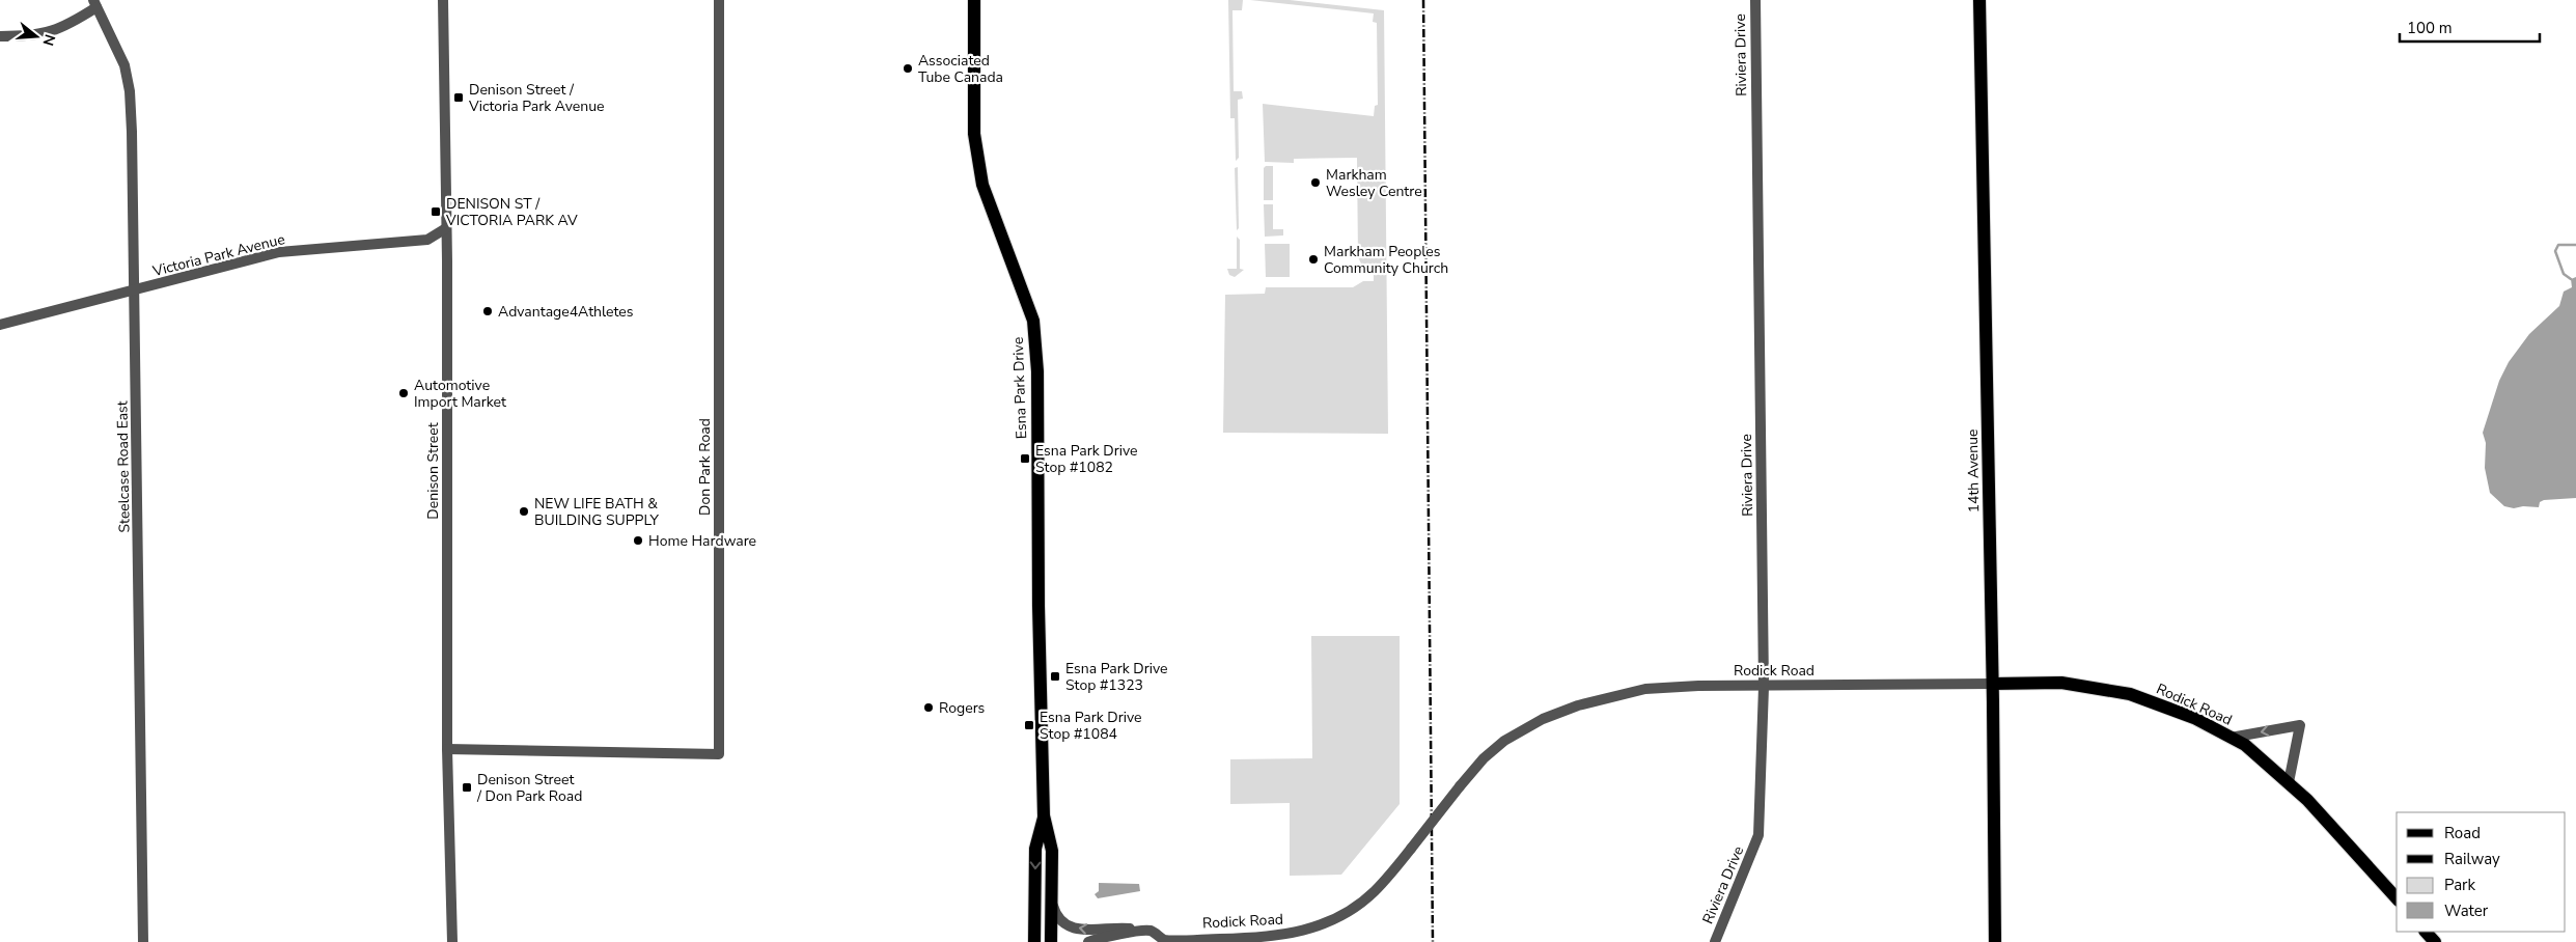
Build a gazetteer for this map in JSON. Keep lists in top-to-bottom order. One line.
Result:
{"streets":{"main road":["Esna Park Drive","14th Avenue","Rodick Road"],"street":["Riviera Drive","Victoria Park Avenue","Steelcase Road East","Don Park Road","Denison Street"]},"crossings":[["Riviera Drive","Rodick Road"],["Victoria Park Avenue","Steelcase Road East"],["Victoria Park Avenue","Denison Street"],["Don Park Road","Denison Street"],["14th Avenue","Rodick Road"]],"places":{"other":["Associated Tube Canada","Markham Wesley Centre","Markham Peoples Community Church","Advantage4Athletes","Automotive Import Market","NEW LIFE BATH & BUILDING SUPPLY","Home Hardware","Rogers"],"transit":["Denison Street / Victoria Park Avenue","DENISON ST / VICTORIA PARK AV","Esna Park Drive Stop #1082","Esna Park Drive Stop #1323","Esna Park Drive Stop #1084","Denison Street / Don Park Road"]},"legend":["Road","Railway","Park","Water"],"scale_bar":"100 m","north":"right"}
